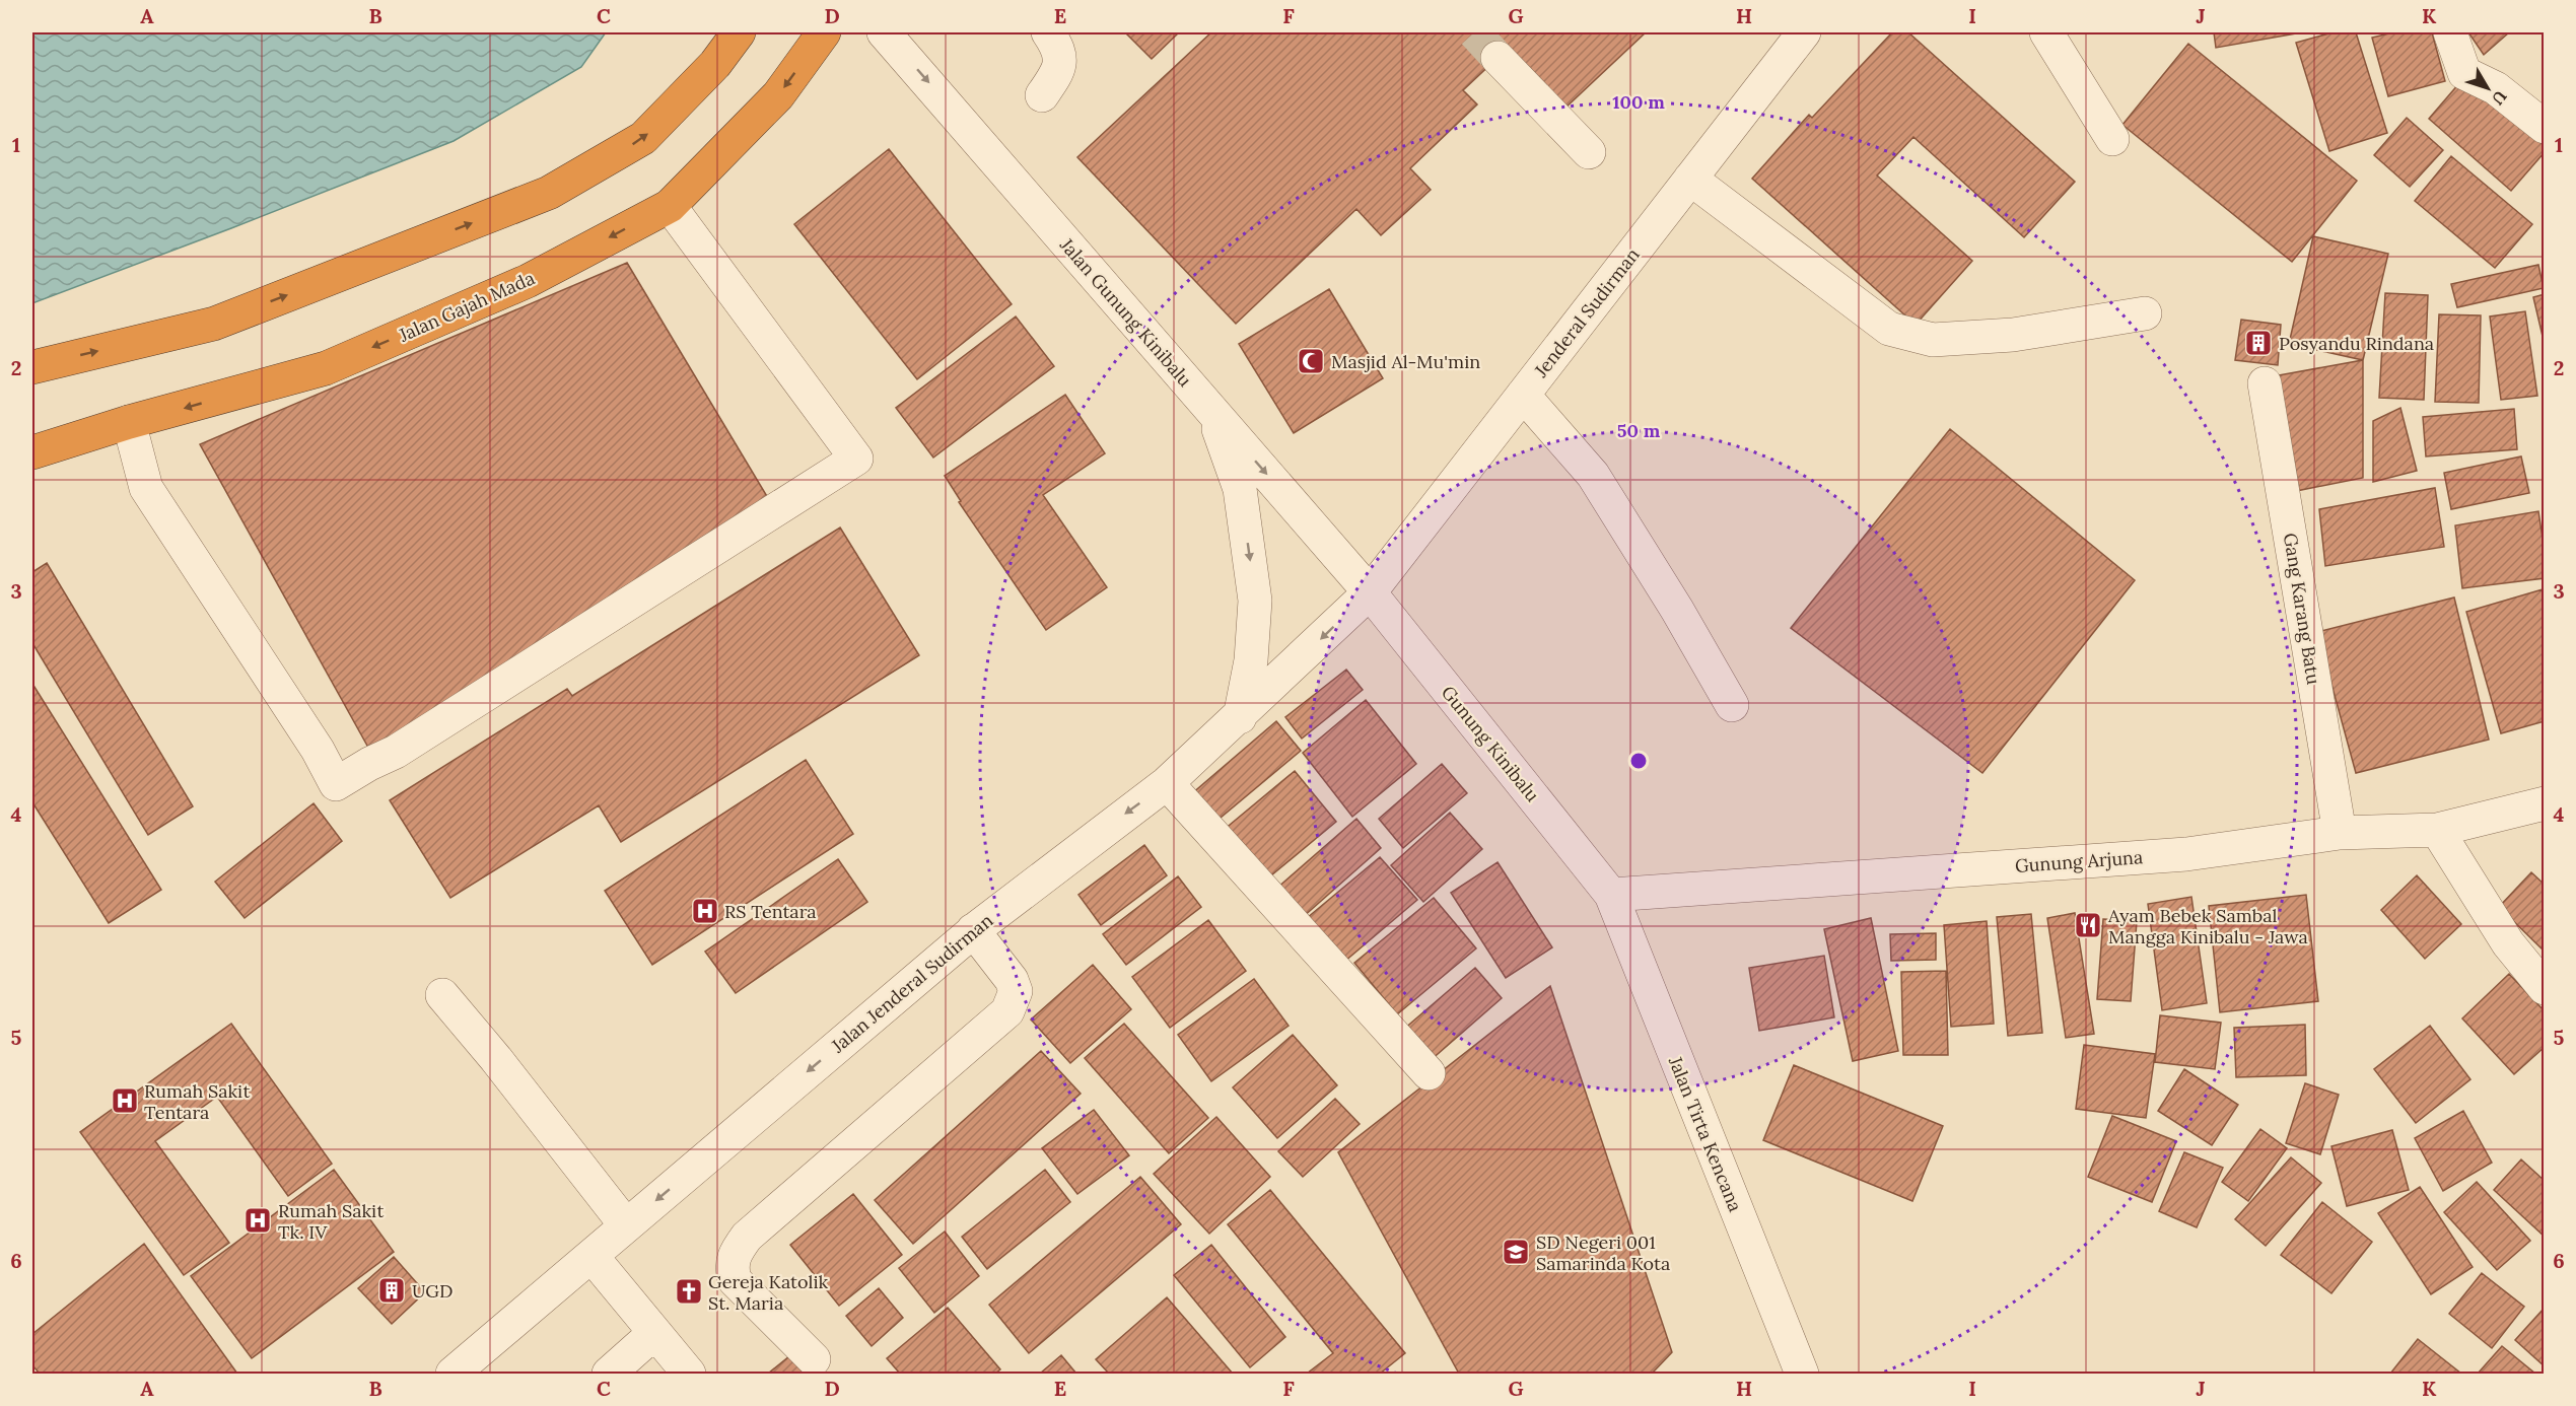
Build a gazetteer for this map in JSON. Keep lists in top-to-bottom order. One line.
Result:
{"streets":{"highway":["Jalan Gajah Mada"],"street":["Jalan Gunung Kinibalu","Jenderal Sudirman","Gang Karang Batu","Gunung Kinibalu","Gunung Arjuna","Jalan Jenderal Sudirman","Jalan Tirta Kencana"]},"crossings":[["Jalan Gunung Kinibalu","Jenderal Sudirman"],["Jalan Gunung Kinibalu","Gunung Kinibalu"],["Jalan Gunung Kinibalu","Jalan Jenderal Sudirman"],["Jenderal Sudirman","Gunung Kinibalu"],["Jenderal Sudirman","Jalan Jenderal Sudirman"],["Gang Karang Batu","Gunung Arjuna"],["Gunung Kinibalu","Gunung Arjuna"],["Gunung Kinibalu","Jalan Jenderal Sudirman"],["Gunung Kinibalu","Jalan Tirta Kencana"],["Gunung Arjuna","Jalan Tirta Kencana"]],"one_way":["Jalan Gunung Kinibalu","Jalan Jenderal Sudirman"],"places":{"building":["Posyandu Rindana","UGD"],"mosque":["Masjid Al-Mu'min"],"hospital":["RS Tentara","Rumah Sakit Tentara","Rumah Sakit Tk. IV"],"restaurant":["Ayam Bebek Sambal Mangga Kinibalu - Jawa"],"school or university":["SD Negeri 001 Samarinda Kota"],"church":["Gereja Katolik St. Maria"]},"north":"bottom right","grid":{"columns":["A","B","C","D","E","F","G","H","I","J","K"],"rows":["1","2","3","4","5","6"]},"rings":["100 m","50 m"]}
